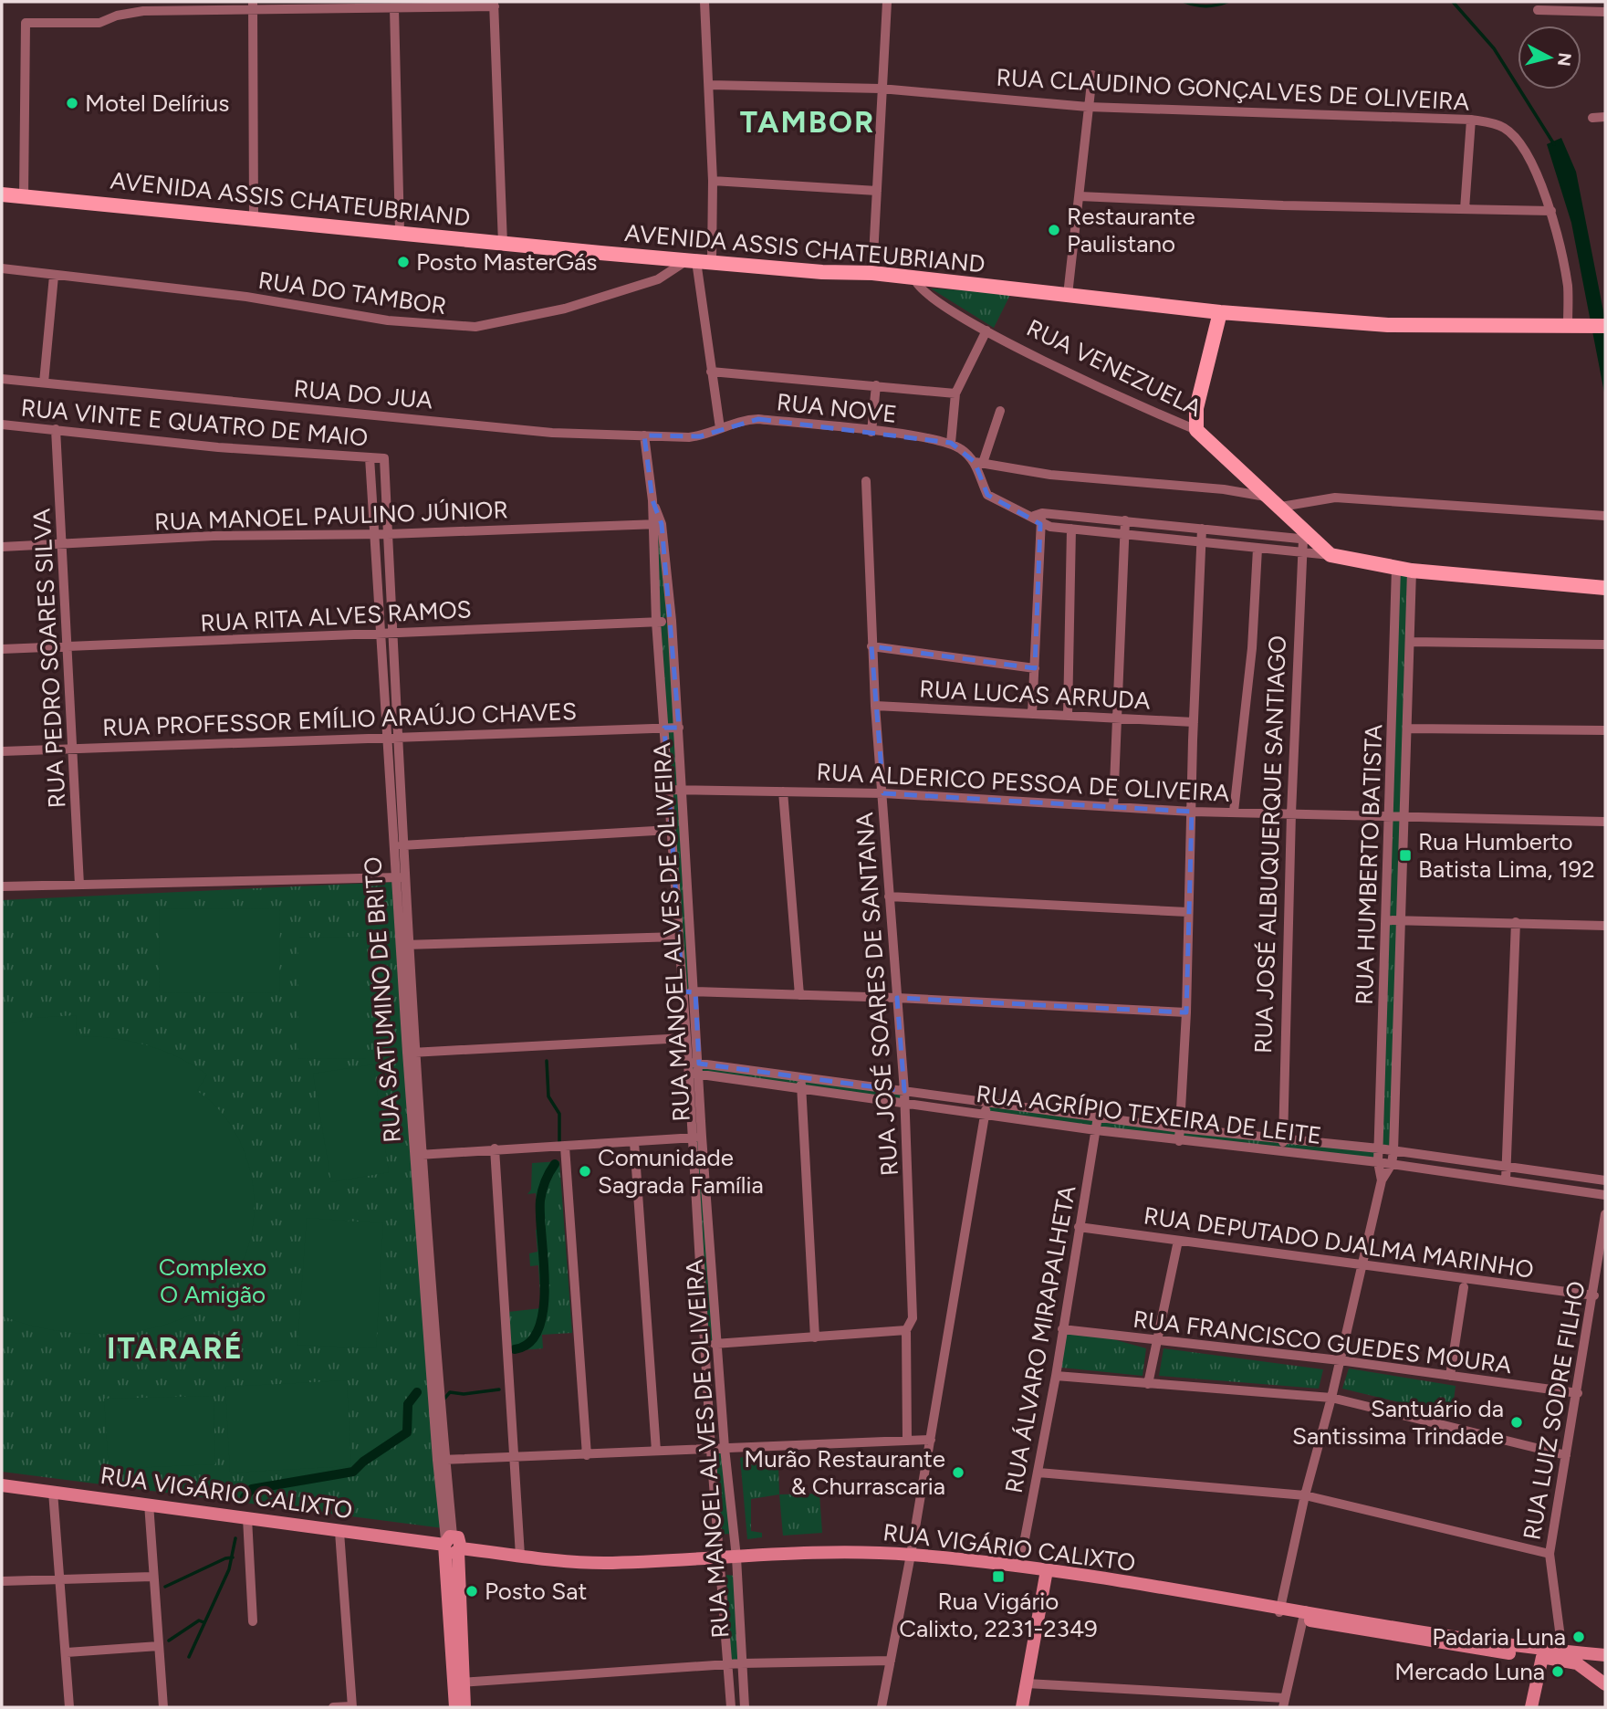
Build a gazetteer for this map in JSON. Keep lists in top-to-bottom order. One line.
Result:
{"streets":{"main road":["AVENIDA ASSIS CHATEUBRIAND","RUA VENEZUELA","RUA SATUMINO DE BRITO","RUA VIGÁRIO CALIXTO"],"street":["RUA CLAUDINO GONÇALVES DE OLIVEIRA","RUA DO TAMBOR","RUA DO JUA","RUA NOVE","RUA VINTE E QUATRO DE MAIO","RUA MANOEL PAULINO JÚNIOR","RUA RITA ALVES RAMOS","RUA PEDRO SOARES SILVA","RUA LUCAS ARRUDA","RUA PROFESSOR EMÍLIO ARAÚJO CHAVES","RUA ALDERICO PESSOA DE OLIVEIRA","RUA JOSÉ ALBUQUERQUE SANTIAGO","RUA HUMBERTO BATISTA","RUA MANOEL ALVES DE OLIVEIRA","RUA JOSÉ SOARES DE SANTANA","RUA AGRÍPIO TEXEIRA DE LEITE","RUA DEPUTADO DJALMA MARINHO","RUA ÁLVARO MIRAPALHETA","RUA FRANCISCO GUEDES MOURA","RUA LUIZ SODRE FILHO"]},"crossings":[["RUA CLAUDINO GONÇALVES DE OLIVEIRA","AVENIDA ASSIS CHATEUBRIAND"],["AVENIDA ASSIS CHATEUBRIAND","RUA DO TAMBOR"],["AVENIDA ASSIS CHATEUBRIAND","RUA VENEZUELA"],["RUA VENEZUELA","RUA JOSÉ ALBUQUERQUE SANTIAGO"],["RUA DO JUA","RUA NOVE"],["RUA DO JUA","RUA MANOEL ALVES DE OLIVEIRA"],["RUA VINTE E QUATRO DE MAIO","RUA PEDRO SOARES SILVA"],["RUA VINTE E QUATRO DE MAIO","RUA SATUMINO DE BRITO"],["RUA MANOEL PAULINO JÚNIOR","RUA PEDRO SOARES SILVA"],["RUA MANOEL PAULINO JÚNIOR","RUA MANOEL ALVES DE OLIVEIRA"],["RUA MANOEL PAULINO JÚNIOR","RUA SATUMINO DE BRITO"],["RUA RITA ALVES RAMOS","RUA PEDRO SOARES SILVA"],["RUA RITA ALVES RAMOS","RUA MANOEL ALVES DE OLIVEIRA"],["RUA RITA ALVES RAMOS","RUA SATUMINO DE BRITO"],["RUA PEDRO SOARES SILVA","RUA PROFESSOR EMÍLIO ARAÚJO CHAVES"],["RUA LUCAS ARRUDA","RUA JOSÉ SOARES DE SANTANA"],["RUA PROFESSOR EMÍLIO ARAÚJO CHAVES","RUA MANOEL ALVES DE OLIVEIRA"],["RUA PROFESSOR EMÍLIO ARAÚJO CHAVES","RUA SATUMINO DE BRITO"],["RUA ALDERICO PESSOA DE OLIVEIRA","RUA JOSÉ ALBUQUERQUE SANTIAGO"],["RUA ALDERICO PESSOA DE OLIVEIRA","RUA HUMBERTO BATISTA"],["RUA ALDERICO PESSOA DE OLIVEIRA","RUA MANOEL ALVES DE OLIVEIRA"],["RUA ALDERICO PESSOA DE OLIVEIRA","RUA JOSÉ SOARES DE SANTANA"],["RUA JOSÉ ALBUQUERQUE SANTIAGO","RUA AGRÍPIO TEXEIRA DE LEITE"],["RUA HUMBERTO BATISTA","RUA AGRÍPIO TEXEIRA DE LEITE"],["RUA MANOEL ALVES DE OLIVEIRA","RUA AGRÍPIO TEXEIRA DE LEITE"],["RUA MANOEL ALVES DE OLIVEIRA","RUA VIGÁRIO CALIXTO"],["RUA JOSÉ SOARES DE SANTANA","RUA AGRÍPIO TEXEIRA DE LEITE"],["RUA SATUMINO DE BRITO","RUA VIGÁRIO CALIXTO"],["RUA AGRÍPIO TEXEIRA DE LEITE","RUA ÁLVARO MIRAPALHETA"],["RUA DEPUTADO DJALMA MARINHO","RUA ÁLVARO MIRAPALHETA"],["RUA DEPUTADO DJALMA MARINHO","RUA LUIZ SODRE FILHO"],["RUA ÁLVARO MIRAPALHETA","RUA FRANCISCO GUEDES MOURA"],["RUA ÁLVARO MIRAPALHETA","RUA VIGÁRIO CALIXTO"],["RUA FRANCISCO GUEDES MOURA","RUA LUIZ SODRE FILHO"],["RUA LUIZ SODRE FILHO","RUA VIGÁRIO CALIXTO"]],"districts":["TAMBOR","ITARARÉ"],"parks":["Complexo O Amigão"],"places":{"other":["Motel Delírius","Restaurante Paulistano","Posto MasterGás","Comunidade Sagrada Família","Santuário da Santissima Trindade","Murão Restaurante & Churrascaria","Posto Sat","Padaria Luna","Mercado Luna"],"transit":["Rua Humberto Batista Lima, 192","Rua Vigário Calixto, 2231-2349"]},"north":"right"}
